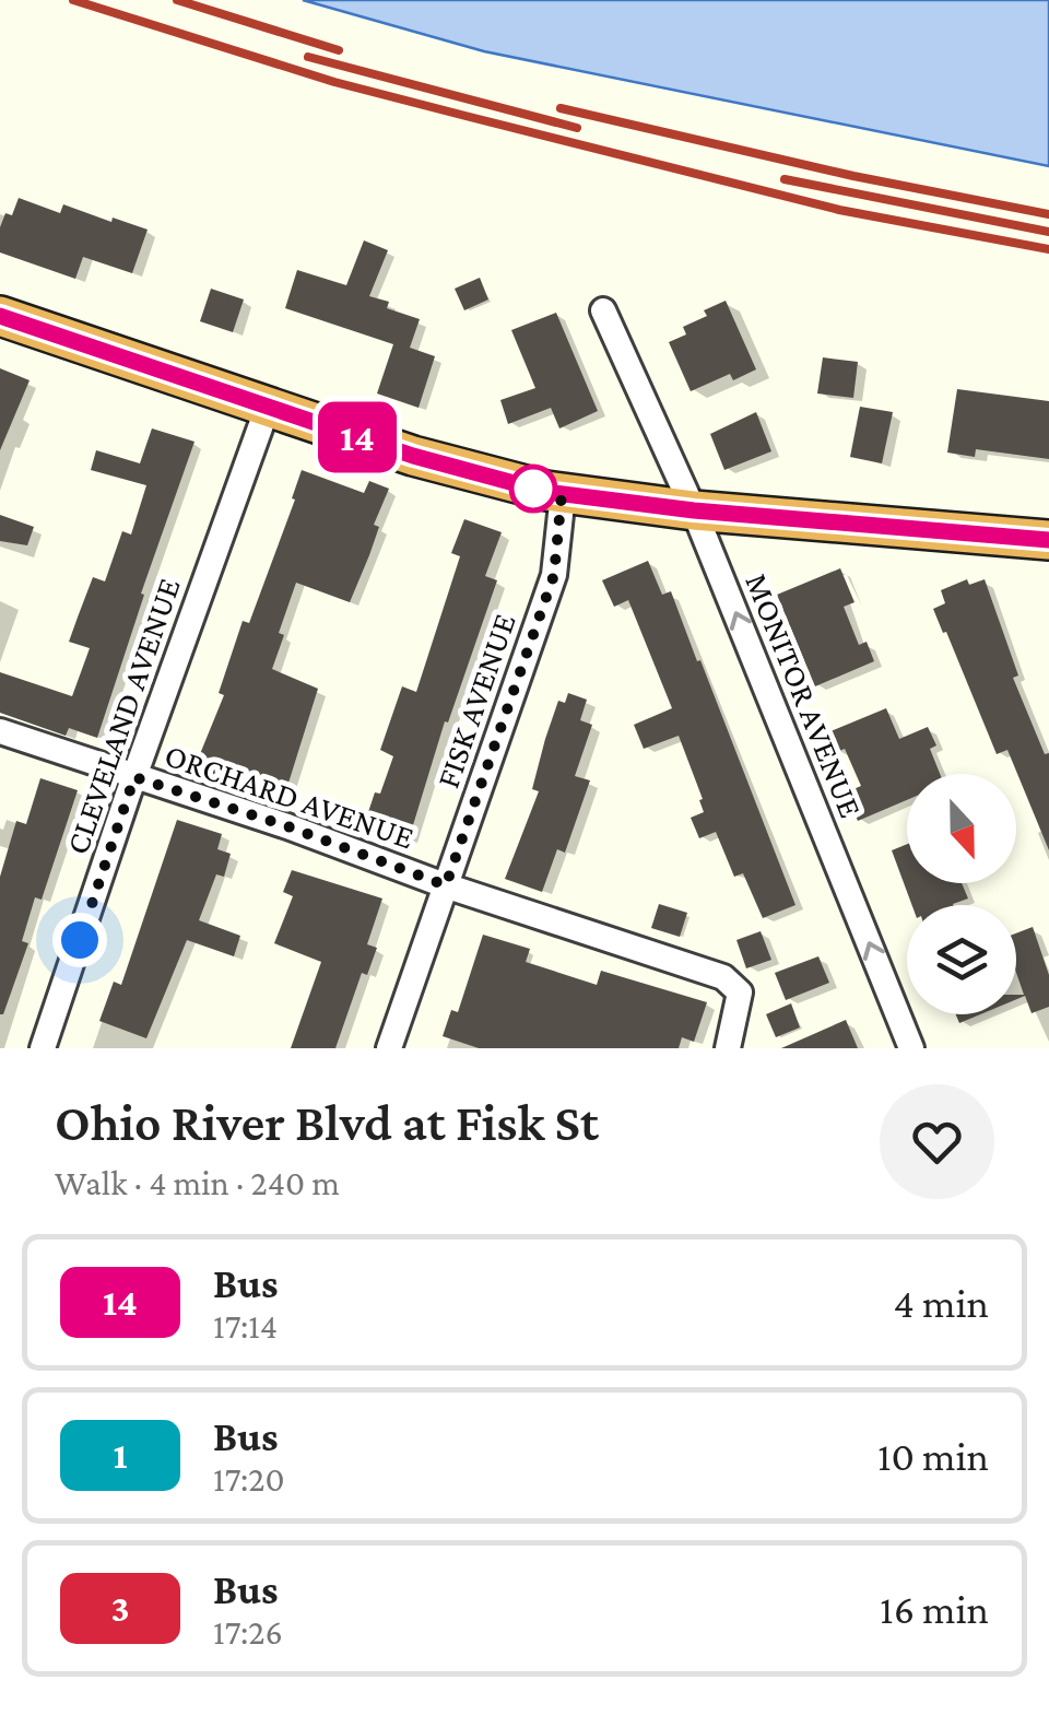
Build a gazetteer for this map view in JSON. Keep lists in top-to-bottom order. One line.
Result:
{"streets":{"street":["MONITOR AVENUE","FISK AVENUE","CLEVELAND AVENUE","ORCHARD AVENUE"]},"crossings":[["FISK AVENUE","ORCHARD AVENUE"],["CLEVELAND AVENUE","ORCHARD AVENUE"]],"one_way":["MONITOR AVENUE"],"lines":["bus line 14"],"north":"bottom","page":{"on_map":"14","heading":["Ohio River Blvd at Fisk St","Walk · 4 min · 240 m"],"list":[{"mark":"14","name":"Bus","note":"17:14","value":"4 min"},{"mark":"1","name":"Bus","note":"17:20","value":"10 min"},{"mark":"3","name":"Bus","note":"17:26","value":"16 min"}]}}
